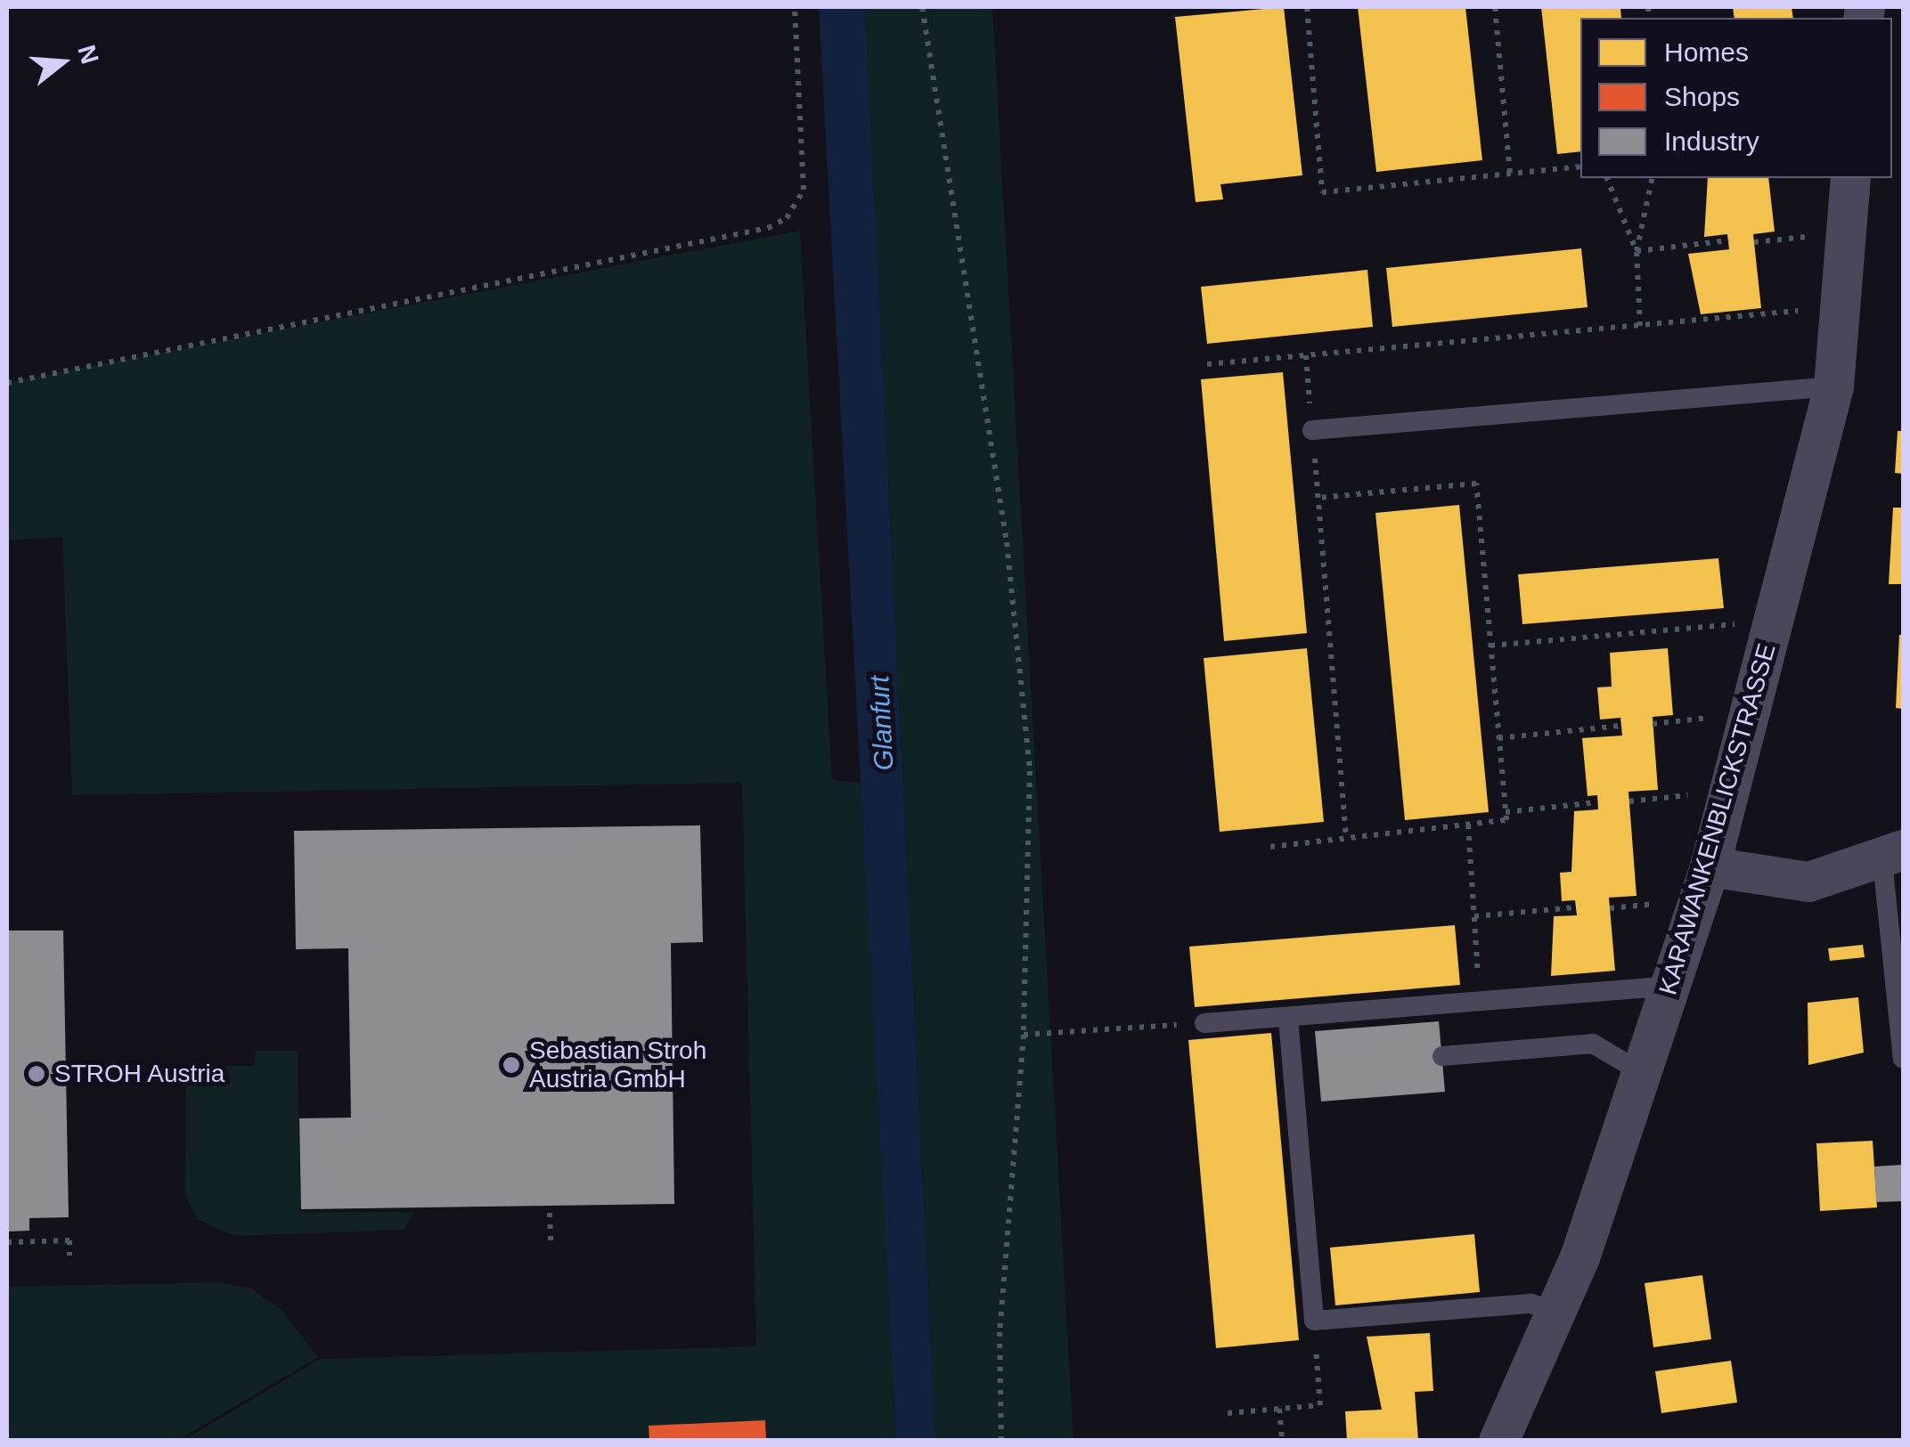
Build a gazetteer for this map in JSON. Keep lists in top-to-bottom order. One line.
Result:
{"streets":{"street":["KARAWANKENBLICKSTRASSE"]},"water":["Glanfurt"],"places":["Sebastian Stroh Austria GmbH","STROH Austria"],"legend":["Homes","Shops","Industry"],"north":"right"}
